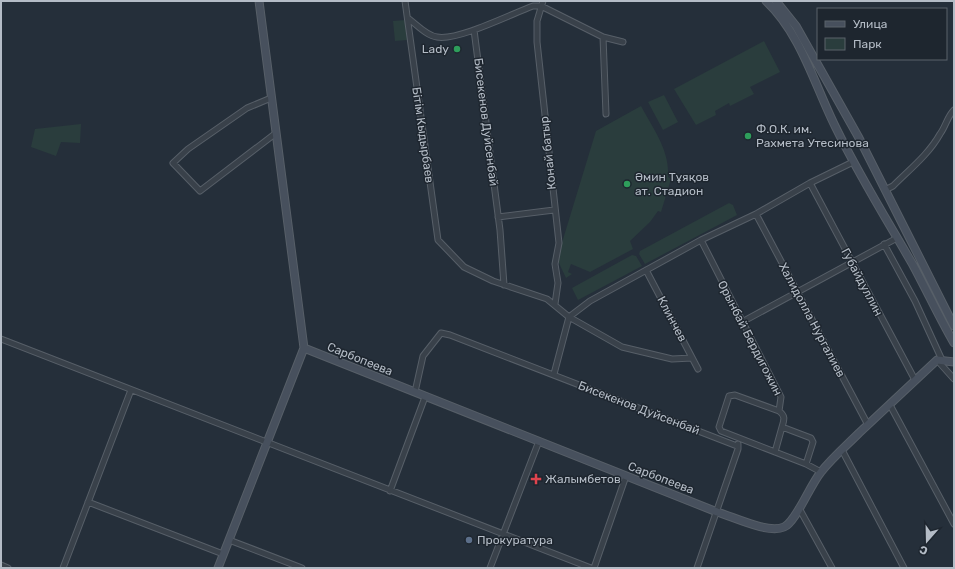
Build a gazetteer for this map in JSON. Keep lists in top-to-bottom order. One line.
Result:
{"streets":{"street":["Бисекенов Дуйсенбай","Бiтiм Кыдырбаев","Конай батыр","Губайдуллин","Клинчев","Халидолла Нургалиев","Орынбай Бердигожин","Сарбопеева"]},"crossings":[["Бисекенов Дуйсенбай","Бiтiм Кыдырбаев"],["Бисекенов Дуйсенбай","Сарбопеева"],["Бiтiм Кыдырбаев","Конай батыр"],["Бiтiм Кыдырбаев","Клинчев"],["Губайдуллин","Сарбопеева"],["Халидолла Нургалиев","Сарбопеева"],["Орынбай Бердигожин","Сарбопеева"]],"places":{"other":["Lady","Ф.О.К. им. Рахмета Утесинова","Әмин Тұяқов ат. Стадион","Прокуратура"],"health":["Жалымбетов"]},"legend":["Улица","Парк"],"north":"bottom"}
